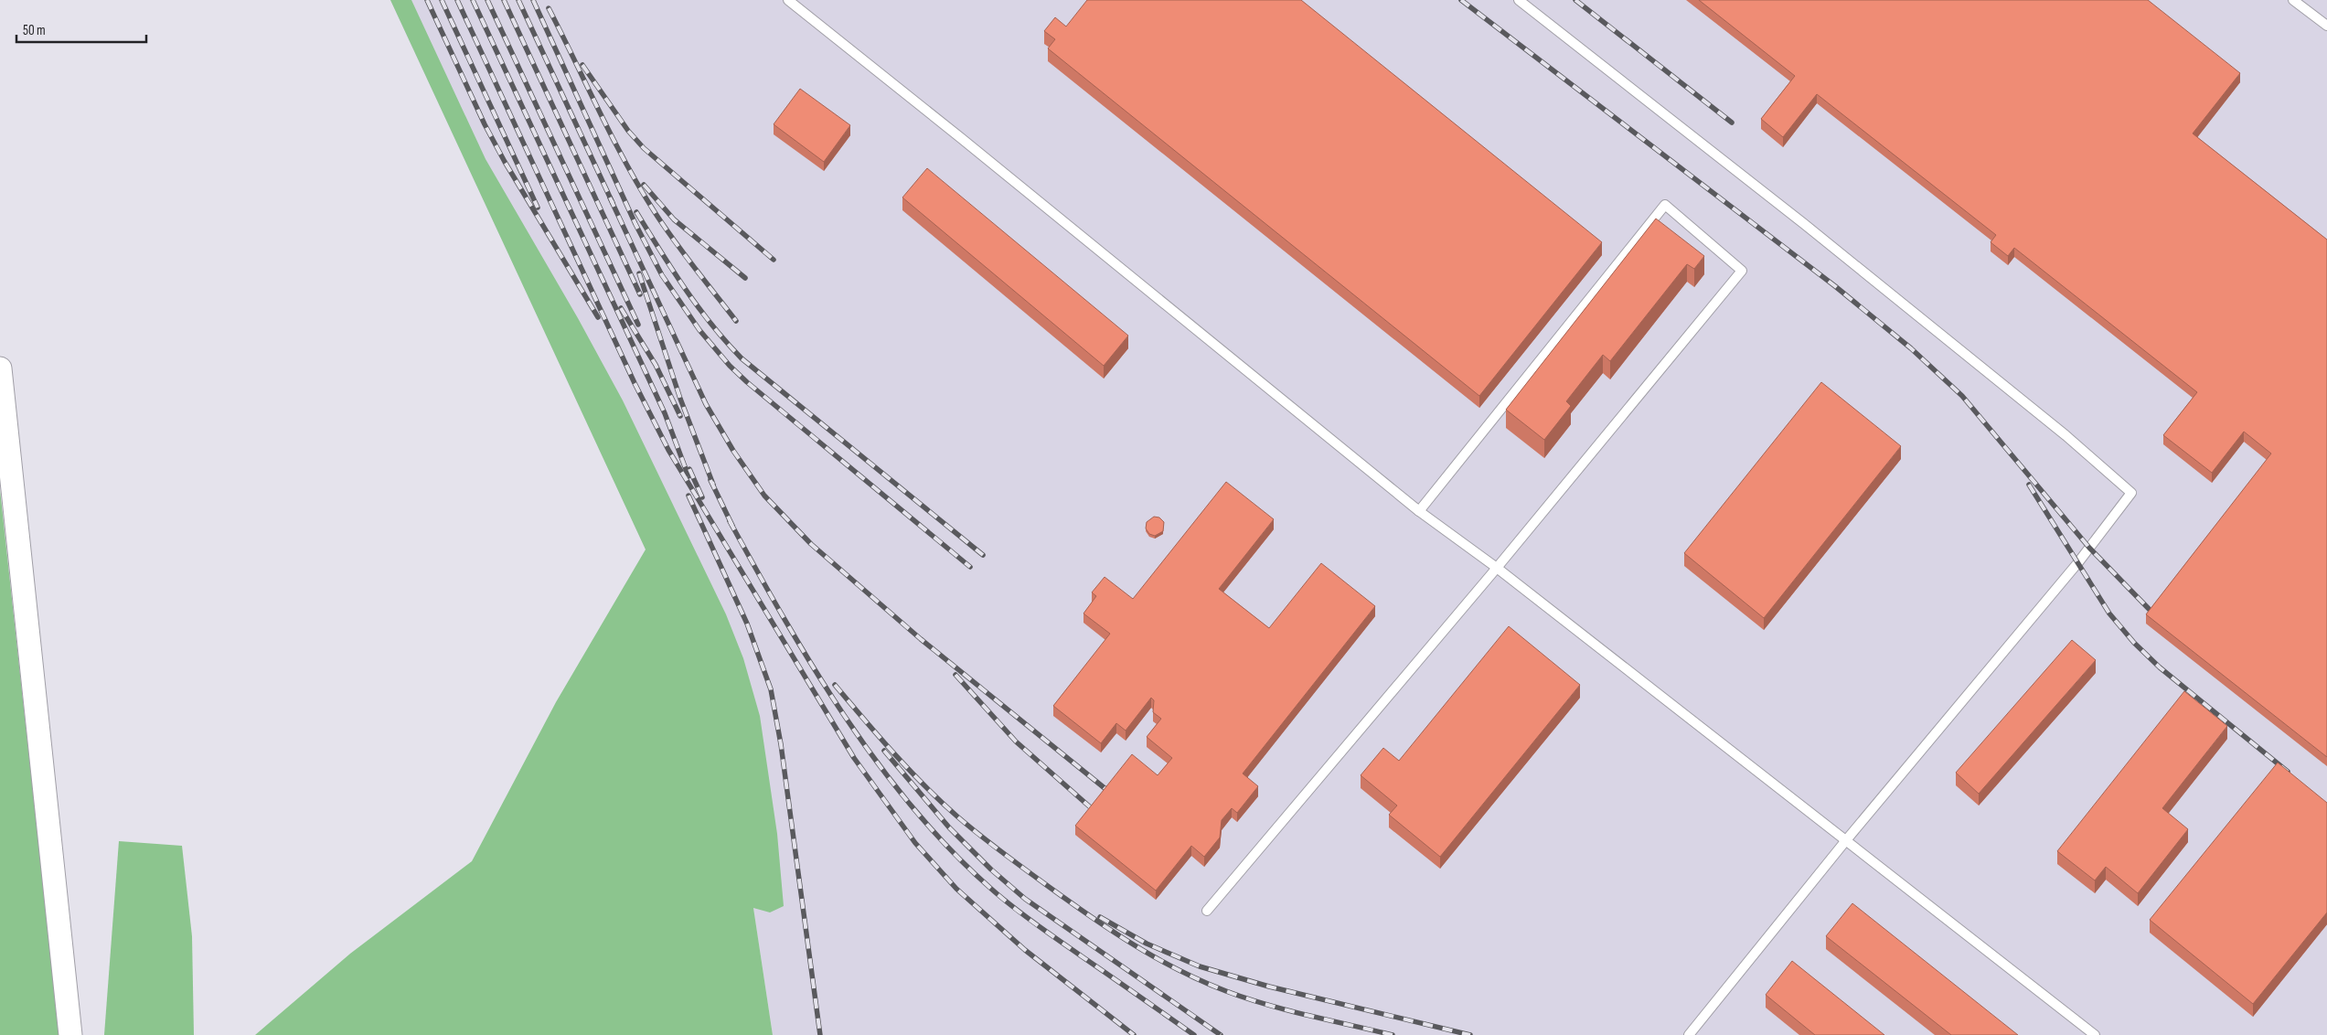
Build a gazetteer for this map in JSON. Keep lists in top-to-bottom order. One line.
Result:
{"scale_bar":"50 m"}
